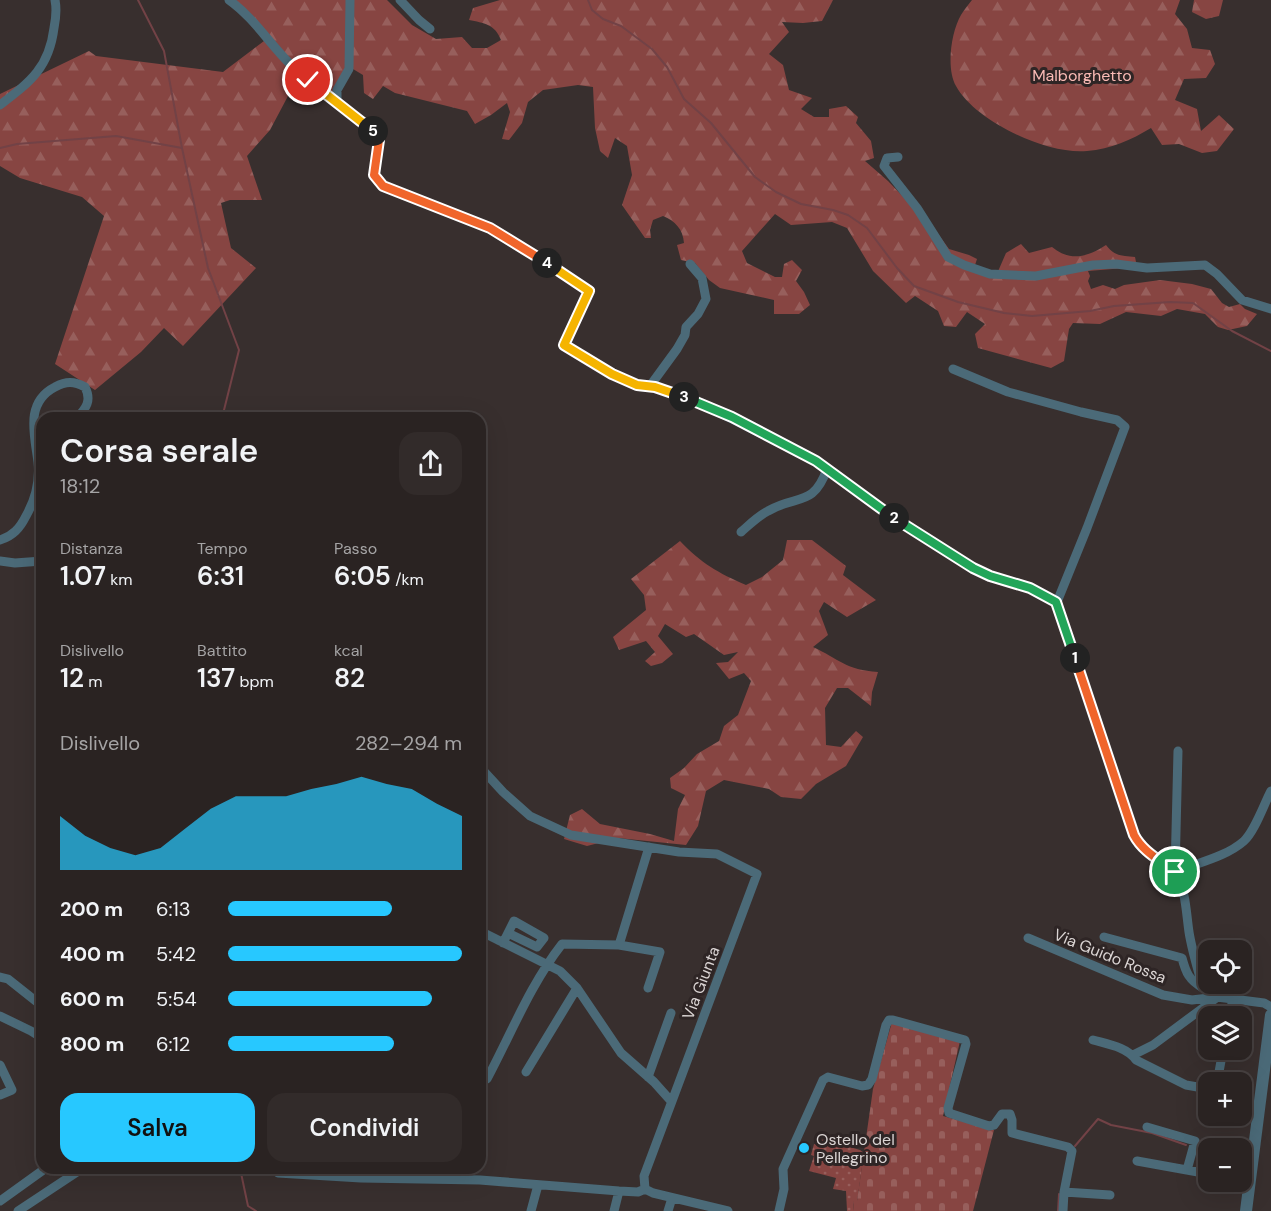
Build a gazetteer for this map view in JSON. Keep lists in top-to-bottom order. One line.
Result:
{"streets":{"street":["Via Guido Rossa","Via Giunta"]},"parks":["Malborghetto"],"places":["Ostello del Pellegrino"],"page":{"pins":["5","4","3","2","1"],"heading":["Corsa serale","18:12"],"stats":[["Distanza","1.07 km"],["Tempo","6:31"],["Passo","6:05 /km"],["Dislivello","12 m"],["Battito","137 bpm"],["kcal","82"]],"chart":["Dislivello","282–294 m"],"list":[{"name":"200 m","note":"6:13"},{"name":"400 m","note":"5:42"},{"name":"600 m","note":"5:54"},{"name":"800 m","note":"6:12"}],"map_buttons":["+","−"],"buttons":["Salva","Condividi"]}}
